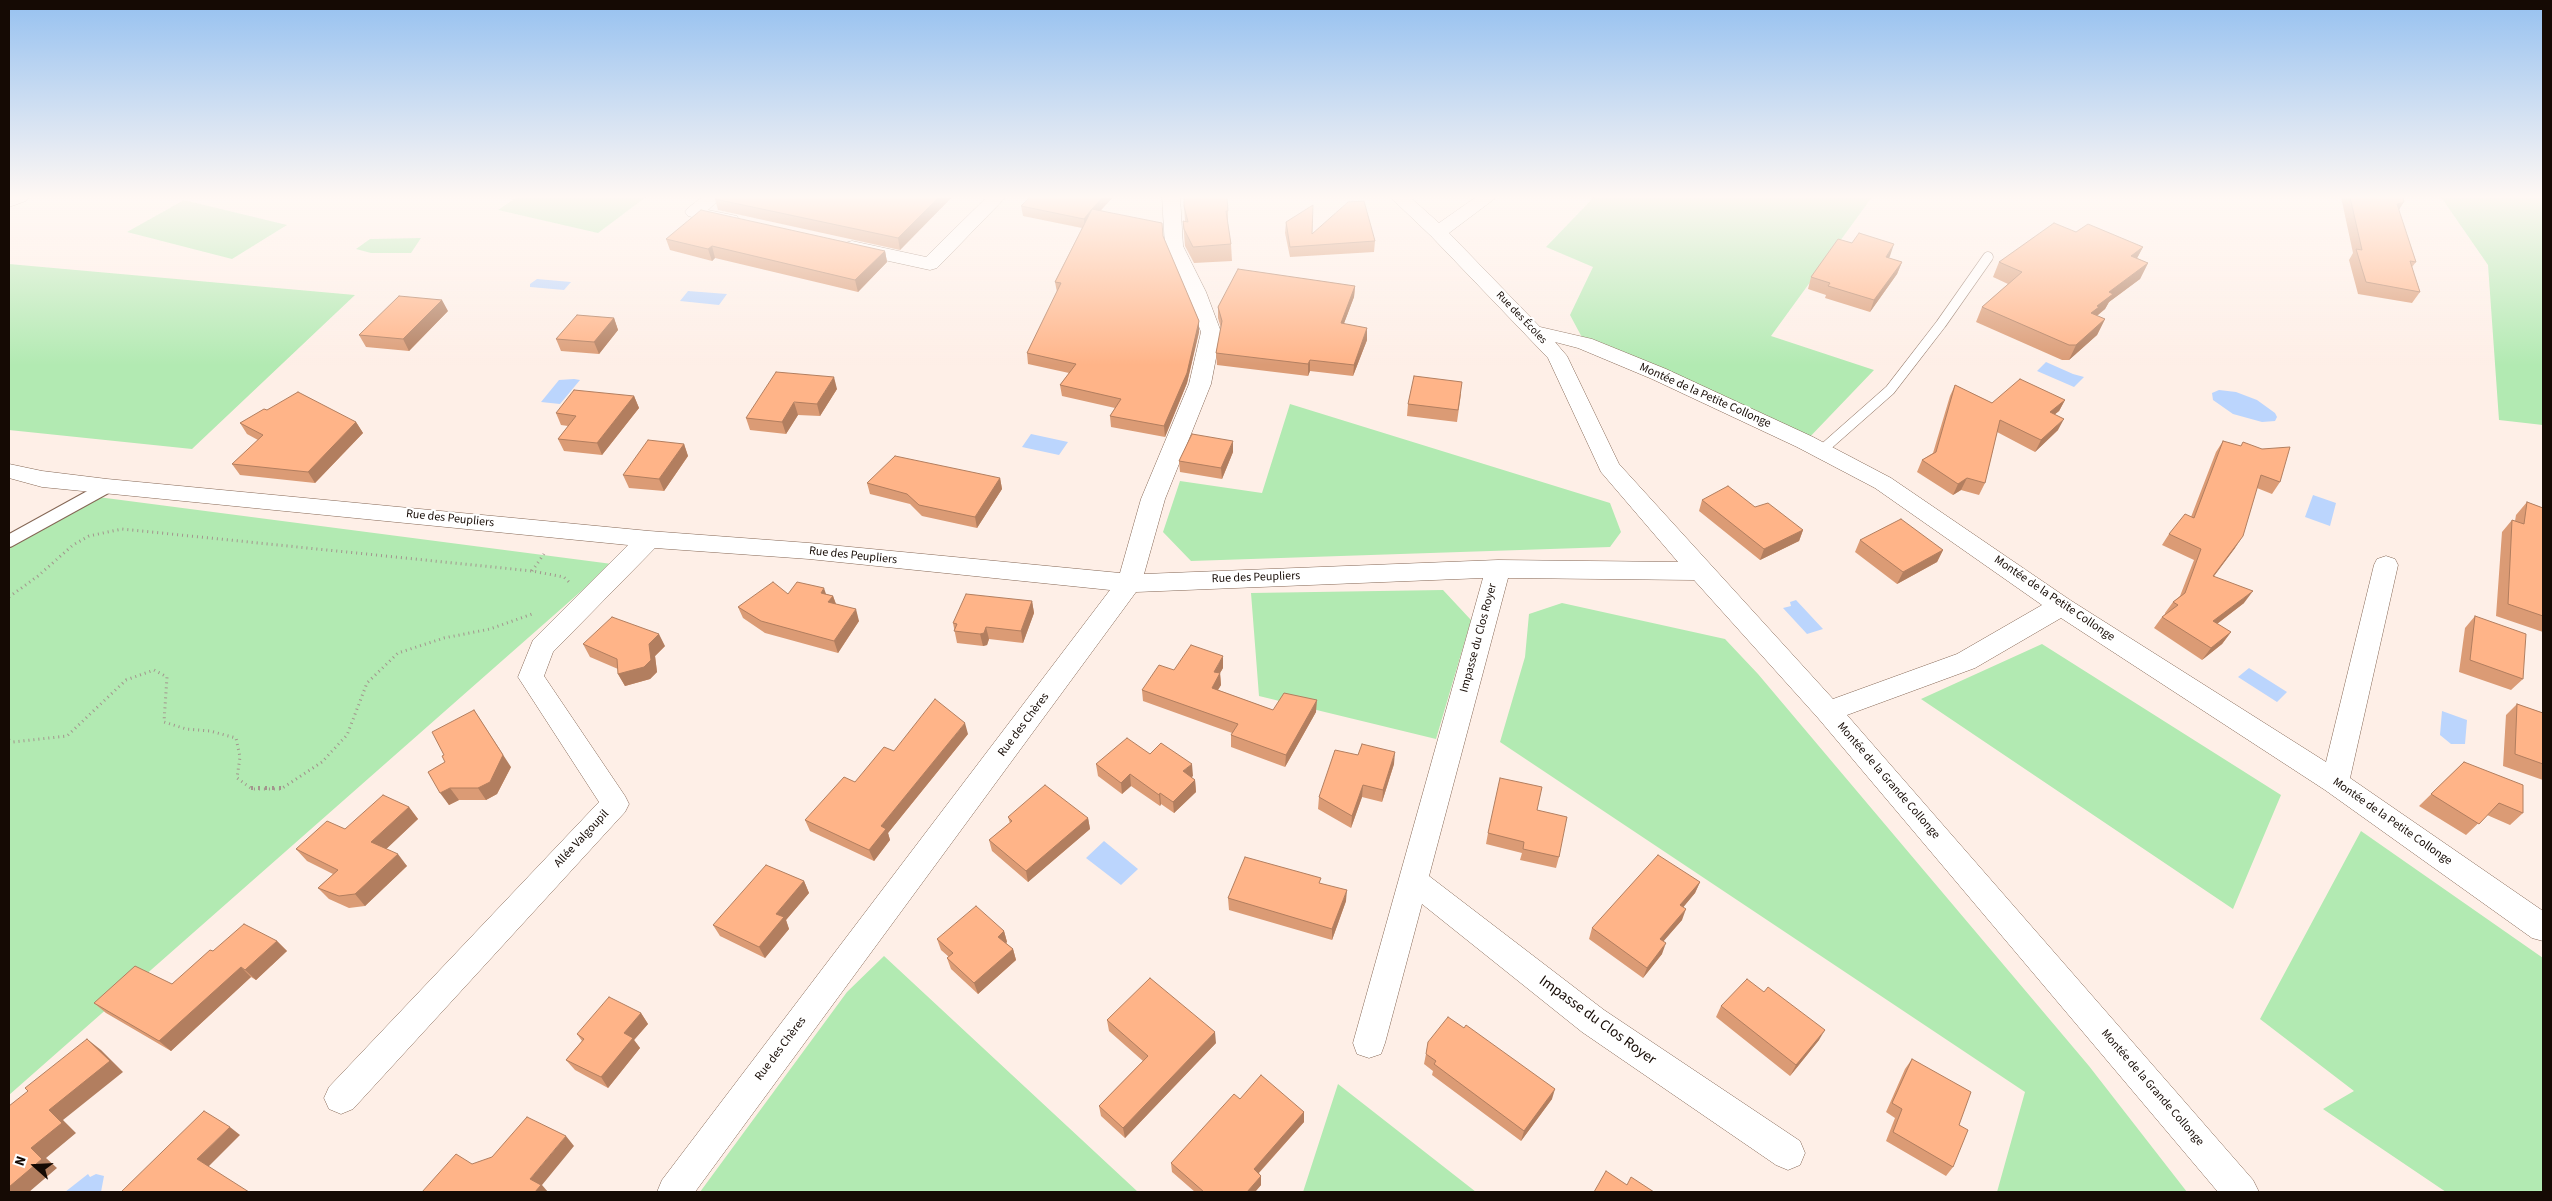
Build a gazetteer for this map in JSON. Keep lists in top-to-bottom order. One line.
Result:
{"streets":{"street":["Rue des Écoles","Montée de la Petite Collonge","Rue des Peupliers","Impasse du Clos Royer","Rue des Chères","Montée de la Grande Collonge","Allée Valgoupil"]},"crossings":[["Rue des Écoles","Montée de la Petite Collonge"],["Rue des Écoles","Montée de la Grande Collonge"],["Rue des Peupliers","Impasse du Clos Royer"],["Rue des Peupliers","Rue des Chères"],["Rue des Peupliers","Montée de la Grande Collonge"],["Rue des Peupliers","Allée Valgoupil"]],"north":"left"}
